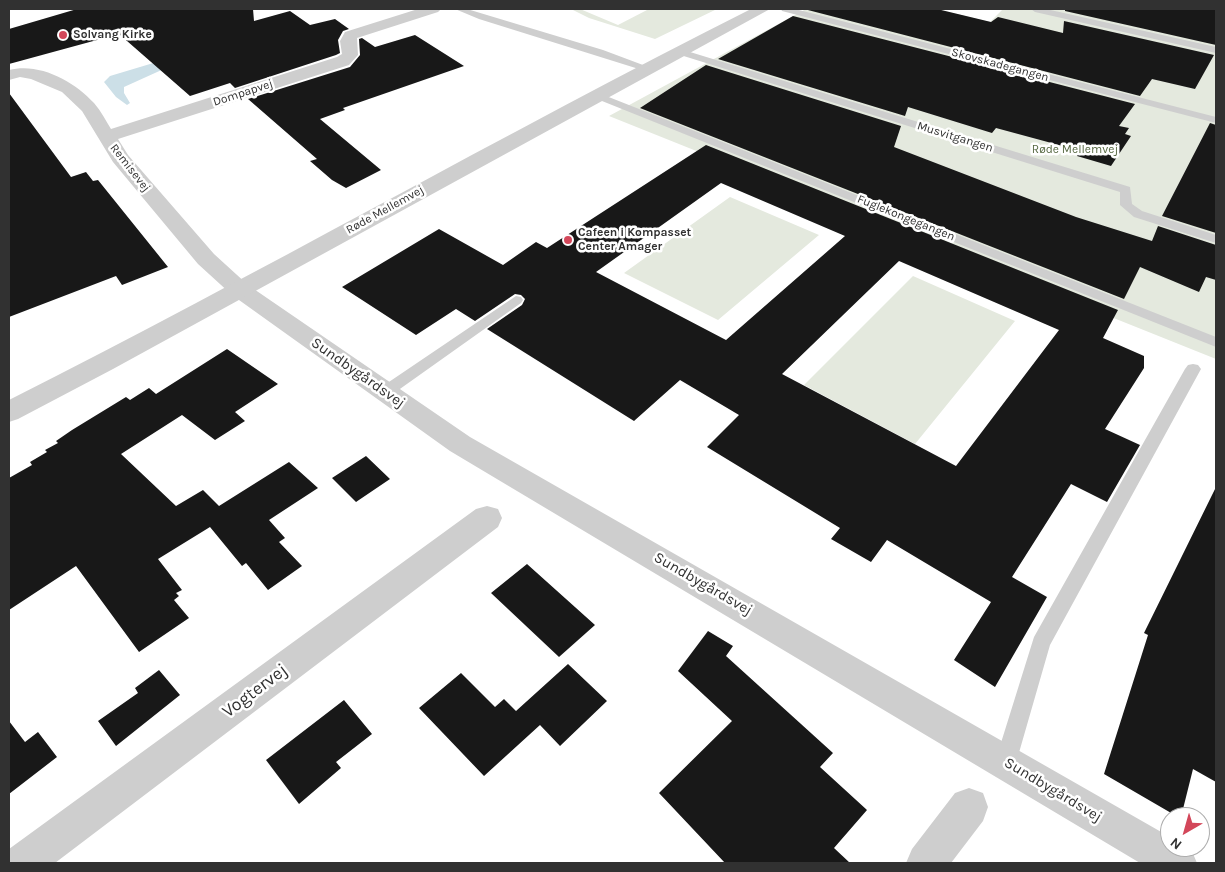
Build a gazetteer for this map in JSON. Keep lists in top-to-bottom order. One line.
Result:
{"streets":{"street":["Dompapvej","Remisevej","Røde Mellemvej","Sundbygårdsvej","Vogtervej"],"lane":["Skovskadegangen","Musvitgangen","Fuglekongegangen"]},"crossings":[["Dompapvej","Remisevej"],["Musvitgangen","Røde Mellemvej"],["Remisevej","Røde Mellemvej"],["Remisevej","Sundbygårdsvej"],["Røde Mellemvej","Fuglekongegangen"],["Røde Mellemvej","Sundbygårdsvej"]],"parks":["Røde Mellemvej"],"places":["Solvang Kirke","Cafeen i Kompasset Center Amager"],"north":"bottom left"}
